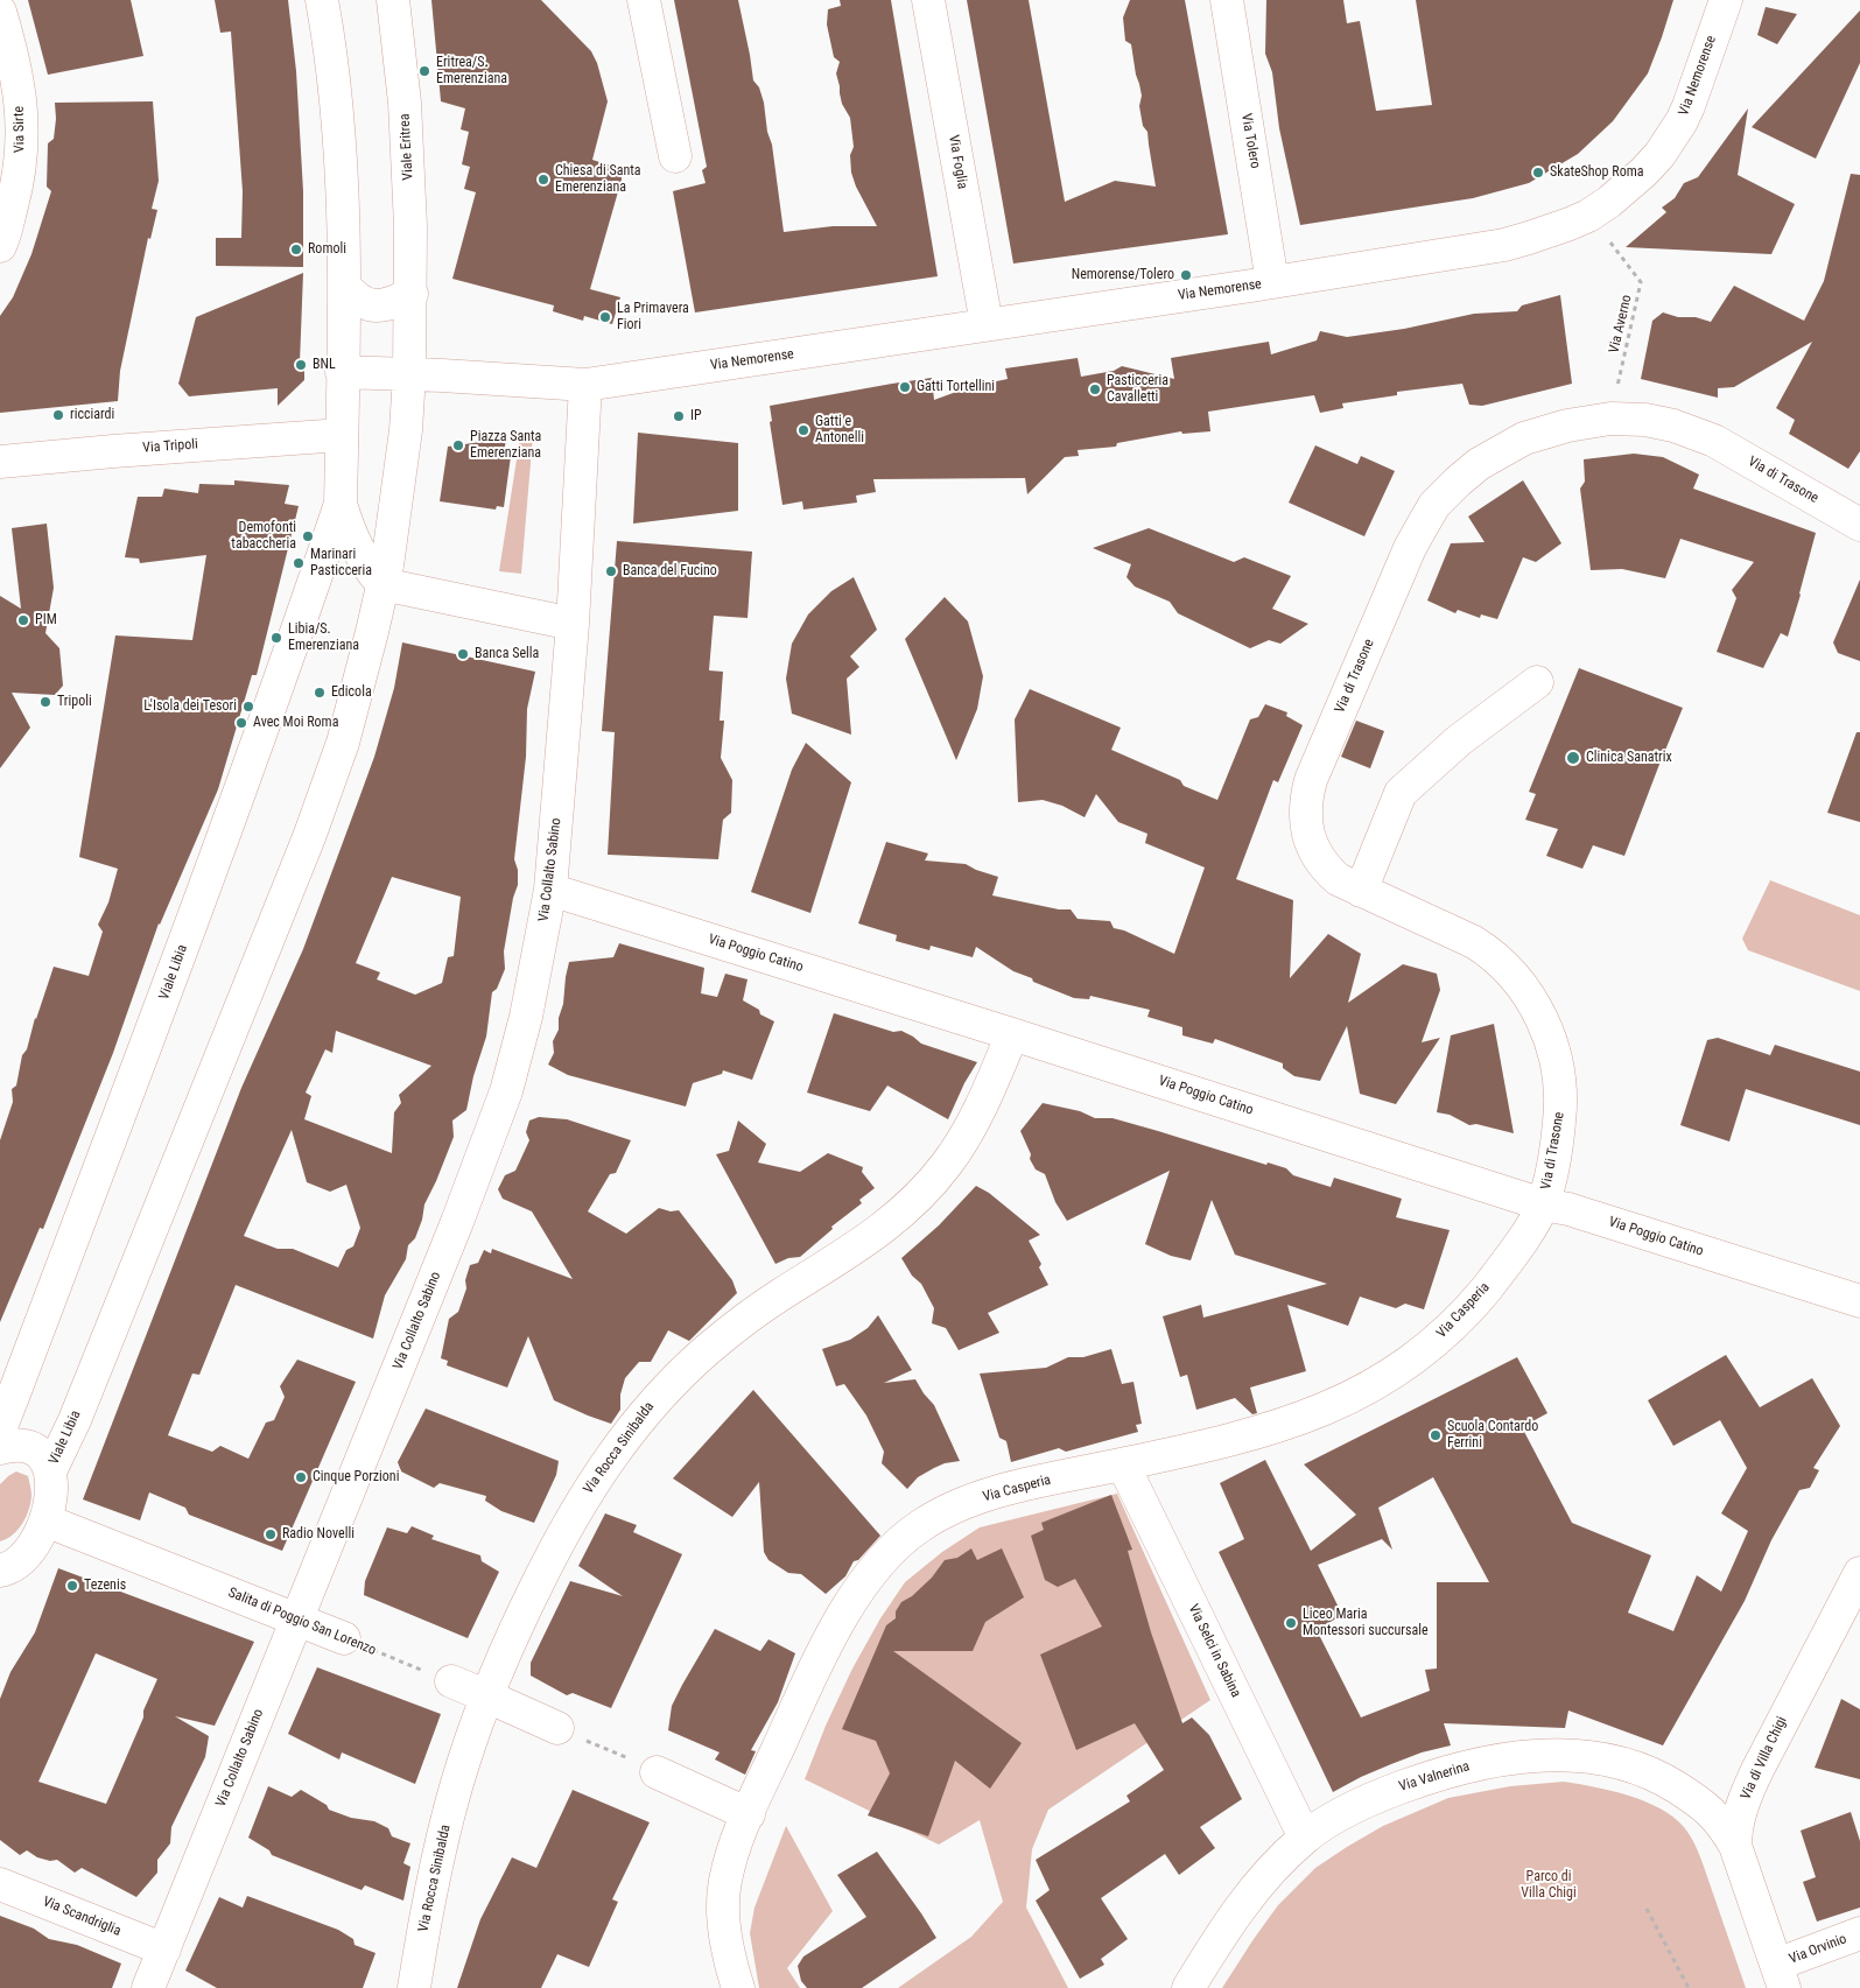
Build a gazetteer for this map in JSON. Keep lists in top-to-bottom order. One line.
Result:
{"streets":{"street":["Via Nemorense","Via Sirte","Via Tolero","Viale Eritrea","Via Foglia","Via Tripoli","Via di Trasone","Via Collalto Sabino","Via Poggio Catino","Viale Libia","Via Casperia","Via Rocca Sinibalda","Salita di Poggio San Lorenzo","Via Selci in Sabina","Via di Villa Chigi","Via Valnerina","Via Scandriglia","Via Orvinio"],"path":["Via Averno"]},"crossings":[["Via Nemorense","Via Tolero"],["Via Nemorense","Via Foglia"],["Via Averno","Via di Trasone"],["Via di Trasone","Via Poggio Catino"],["Via di Trasone","Via Casperia"],["Via Collalto Sabino","Via Poggio Catino"],["Via Collalto Sabino","Salita di Poggio San Lorenzo"],["Via Collalto Sabino","Via Scandriglia"],["Via Poggio Catino","Via Casperia"],["Via Poggio Catino","Via Rocca Sinibalda"],["Via Casperia","Via Selci in Sabina"],["Via Selci in Sabina","Via Valnerina"],["Via di Villa Chigi","Via Valnerina"],["Via di Villa Chigi","Via Orvinio"]],"parks":["Parco di Villa Chigi"],"places":["Eritrea/S. Emerenziana","SkateShop Roma","Chiesa di Santa Emerenziana","Romoli","Nemorense/Tolero","La Primavera Fiori","BNL","Gatti Tortellini","Pasticceria Cavalletti","ricciardi","IP","Gatti e Antonelli","Piazza Santa Emerenziana","Demofonti tabaccheria","Marinari Pasticceria","Banca del Fucino","PIM","Libia/S. Emerenziana","Banca Sella","Edicola","Tripoli","L'Isola dei Tesori","Avec Moi Roma","Clinica Sanatrix","Scuola Contardo Ferrini","Cinque Porzioni","Radio Novelli","Tezenis","Liceo Maria Montessori succursale"]}
